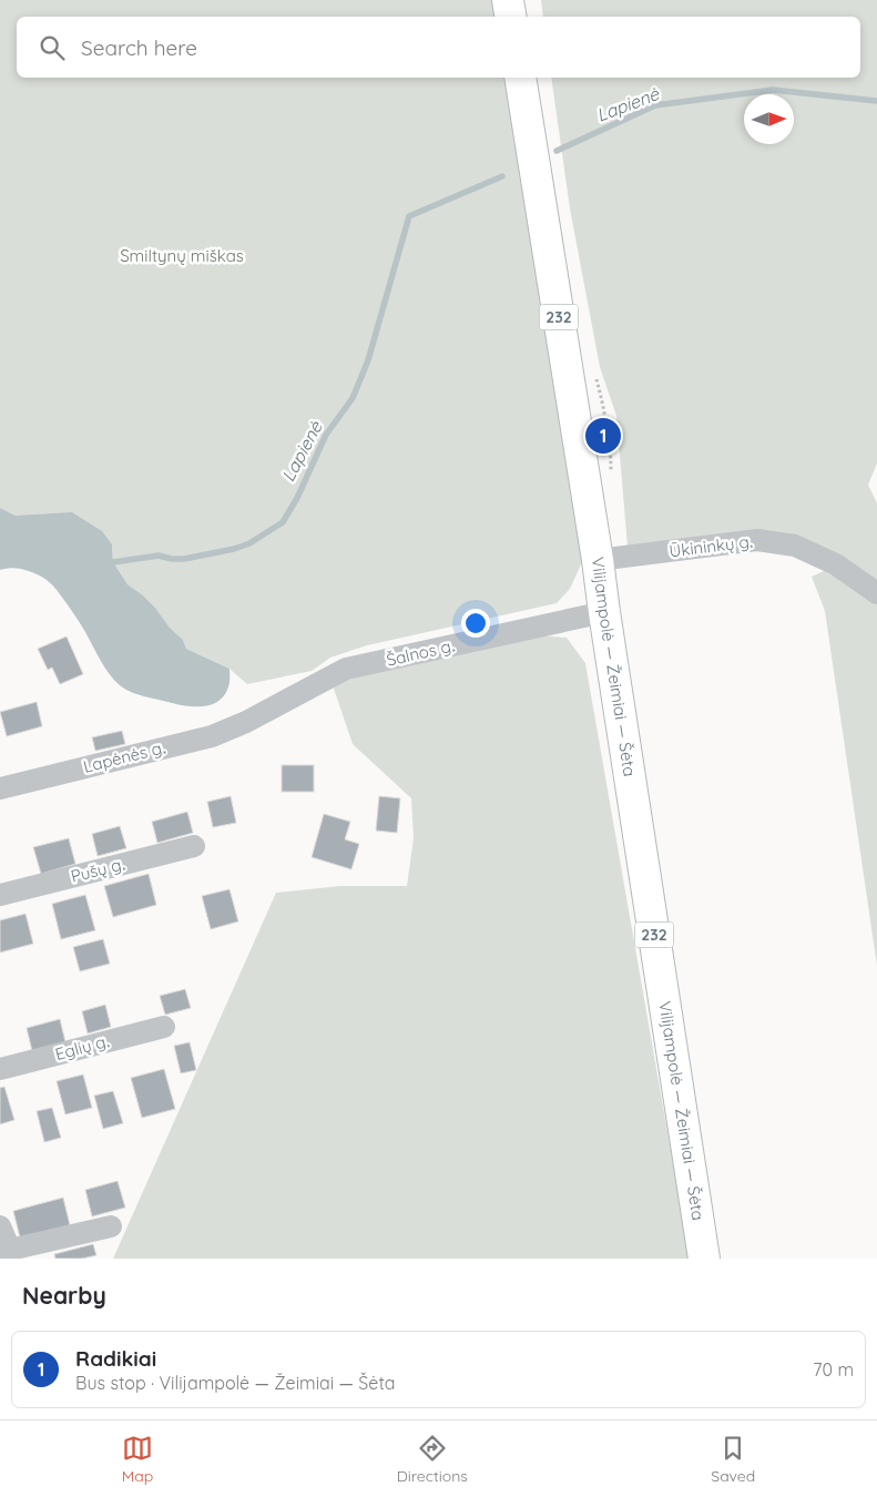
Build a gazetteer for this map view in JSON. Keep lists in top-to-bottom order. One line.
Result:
{"streets":{"main road":["232","Vilijampolė — Žeimiai — Šėta"],"street":["Ūkininkų g.","Šalnos g.","Lapėnės g.","Pušų g.","Eglių g."]},"crossings":[["Ūkininkų g.","Vilijampolė — Žeimiai — Šėta"],["Šalnos g.","Vilijampolė — Žeimiai — Šėta"],["Šalnos g.","Lapėnės g."]],"water":["Lapienė"],"parks":["Smiltynų miškas"],"north":"right","page":{"search":"Search here","pins":"1","heading":"Nearby","list":[{"mark":"1","name":"Radikiai","note":"Bus stop · Vilijampolė — Žeimiai — Šėta","value":"70 m"}],"nav":["Map","Directions","Saved"]}}
